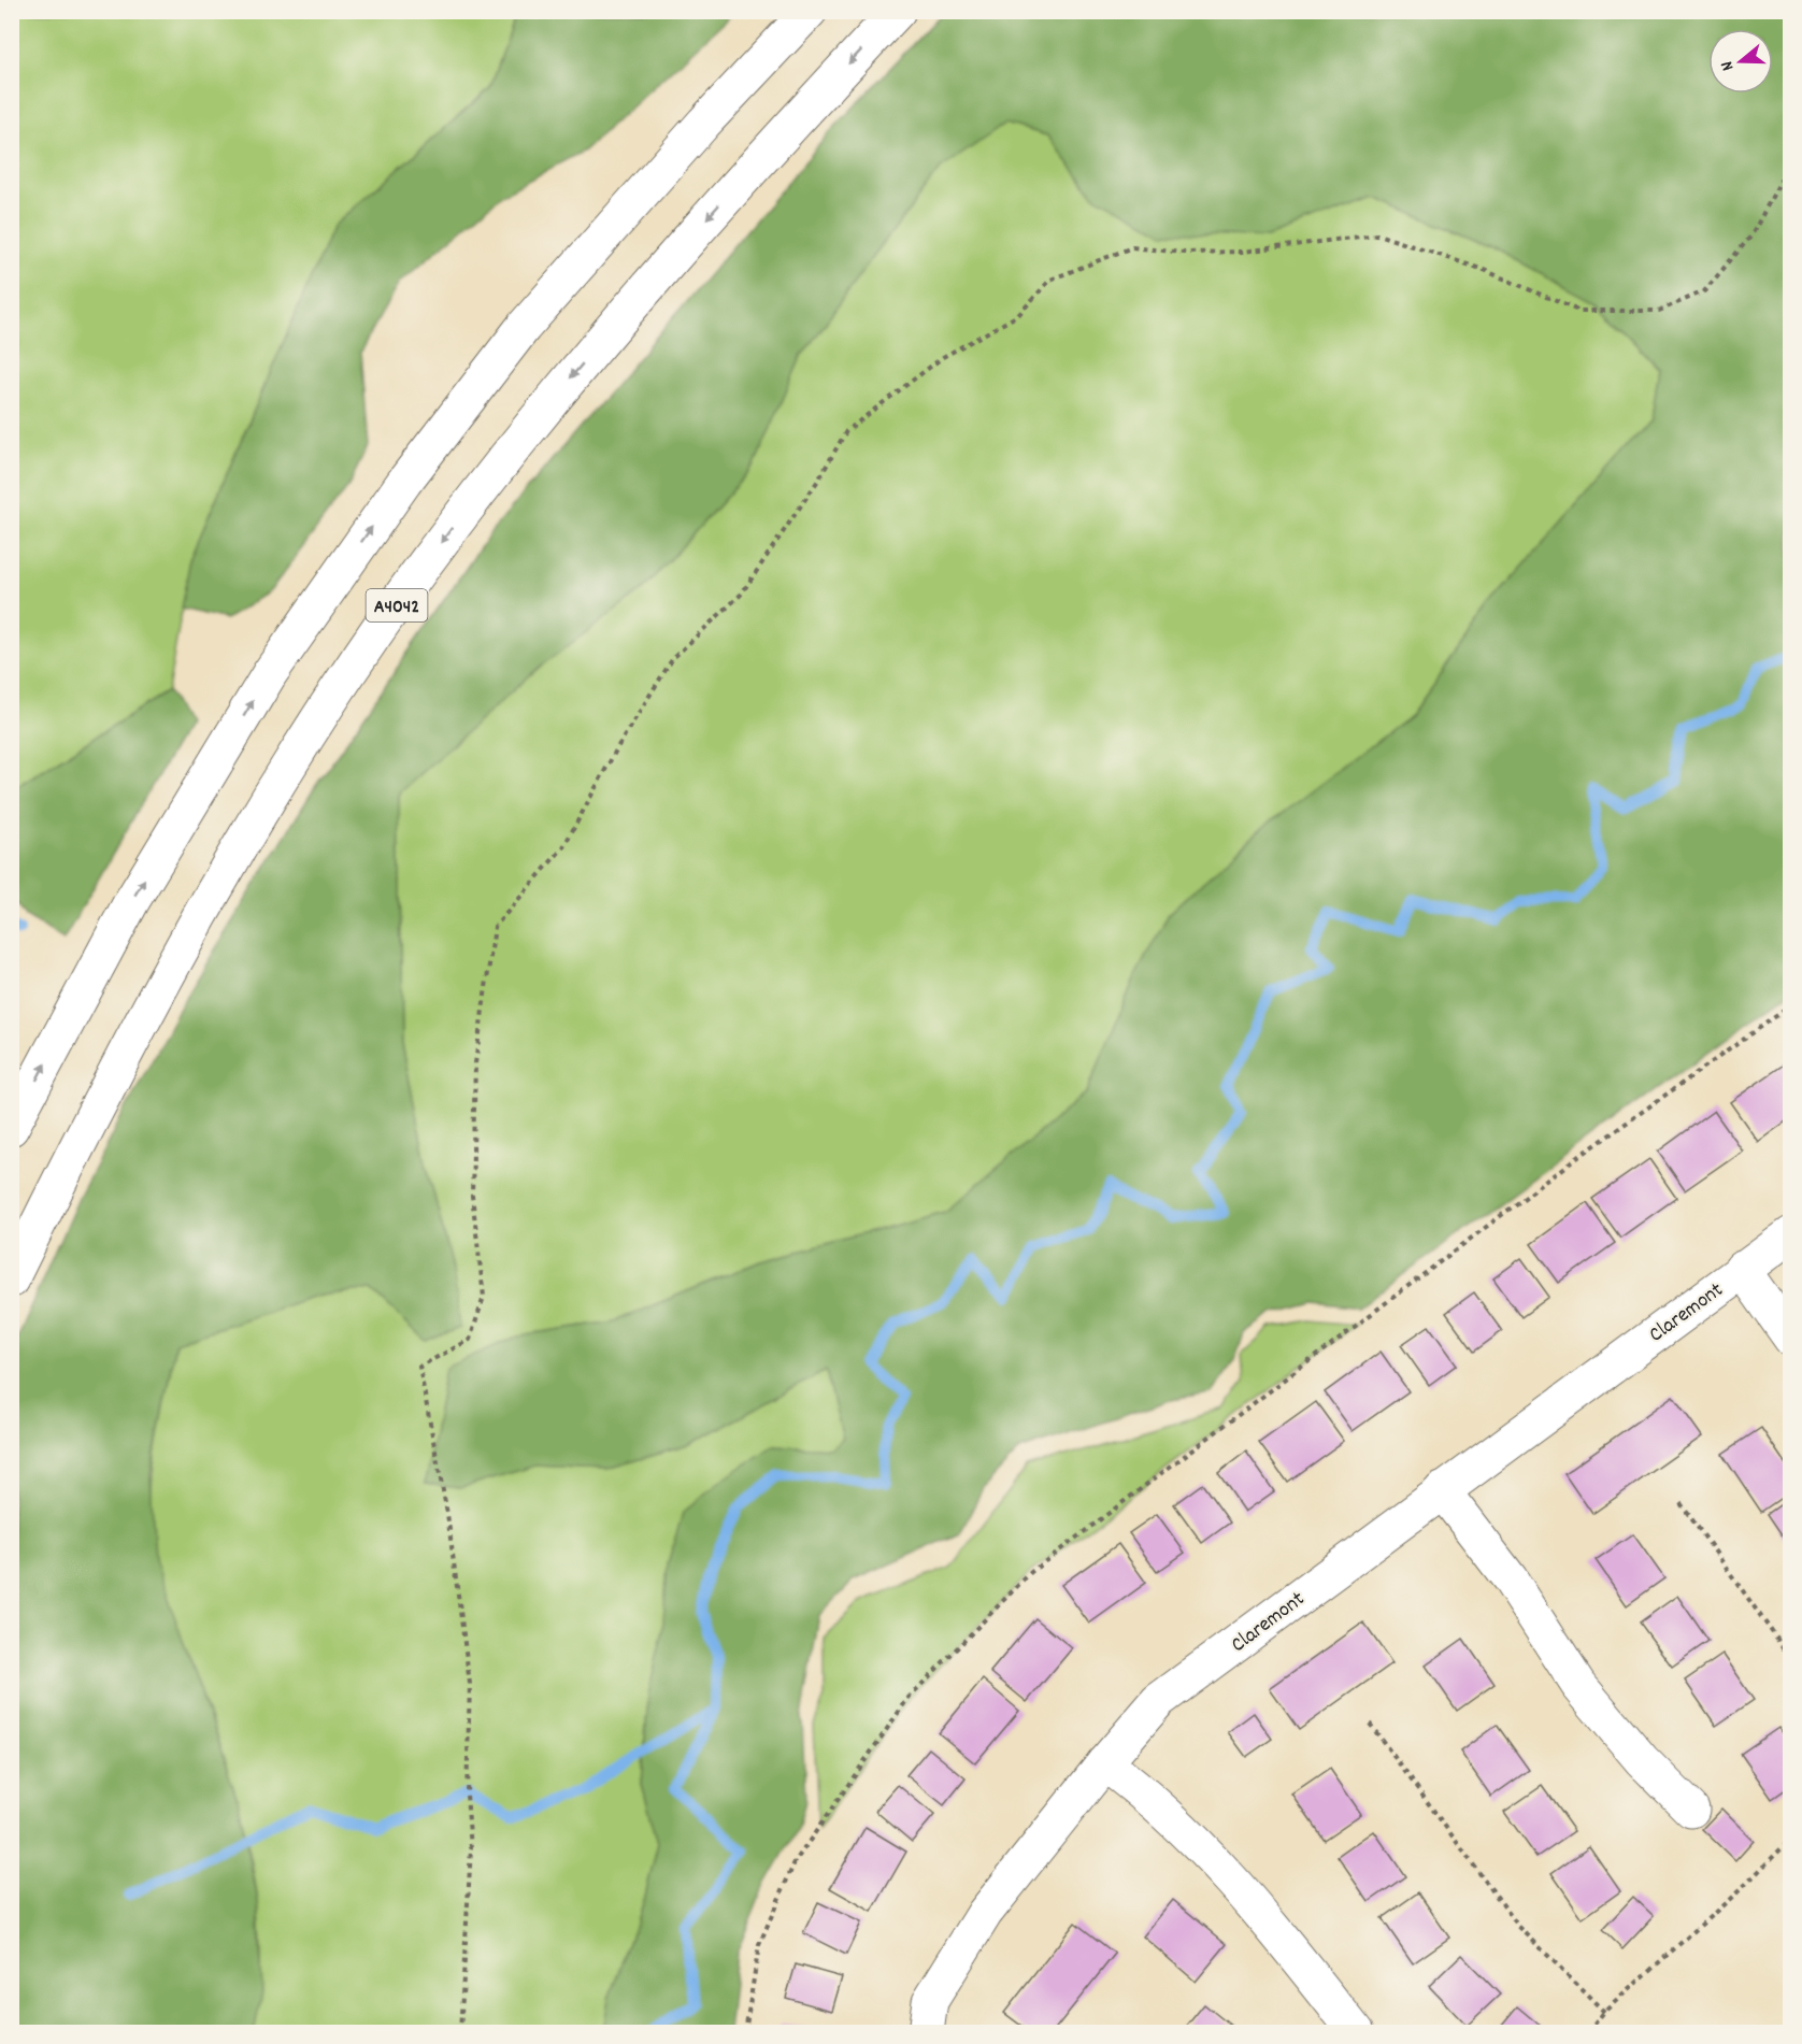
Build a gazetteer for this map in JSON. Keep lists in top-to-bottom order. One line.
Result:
{"streets":{"main road":["A4042","Claremont"]},"north":"left"}
